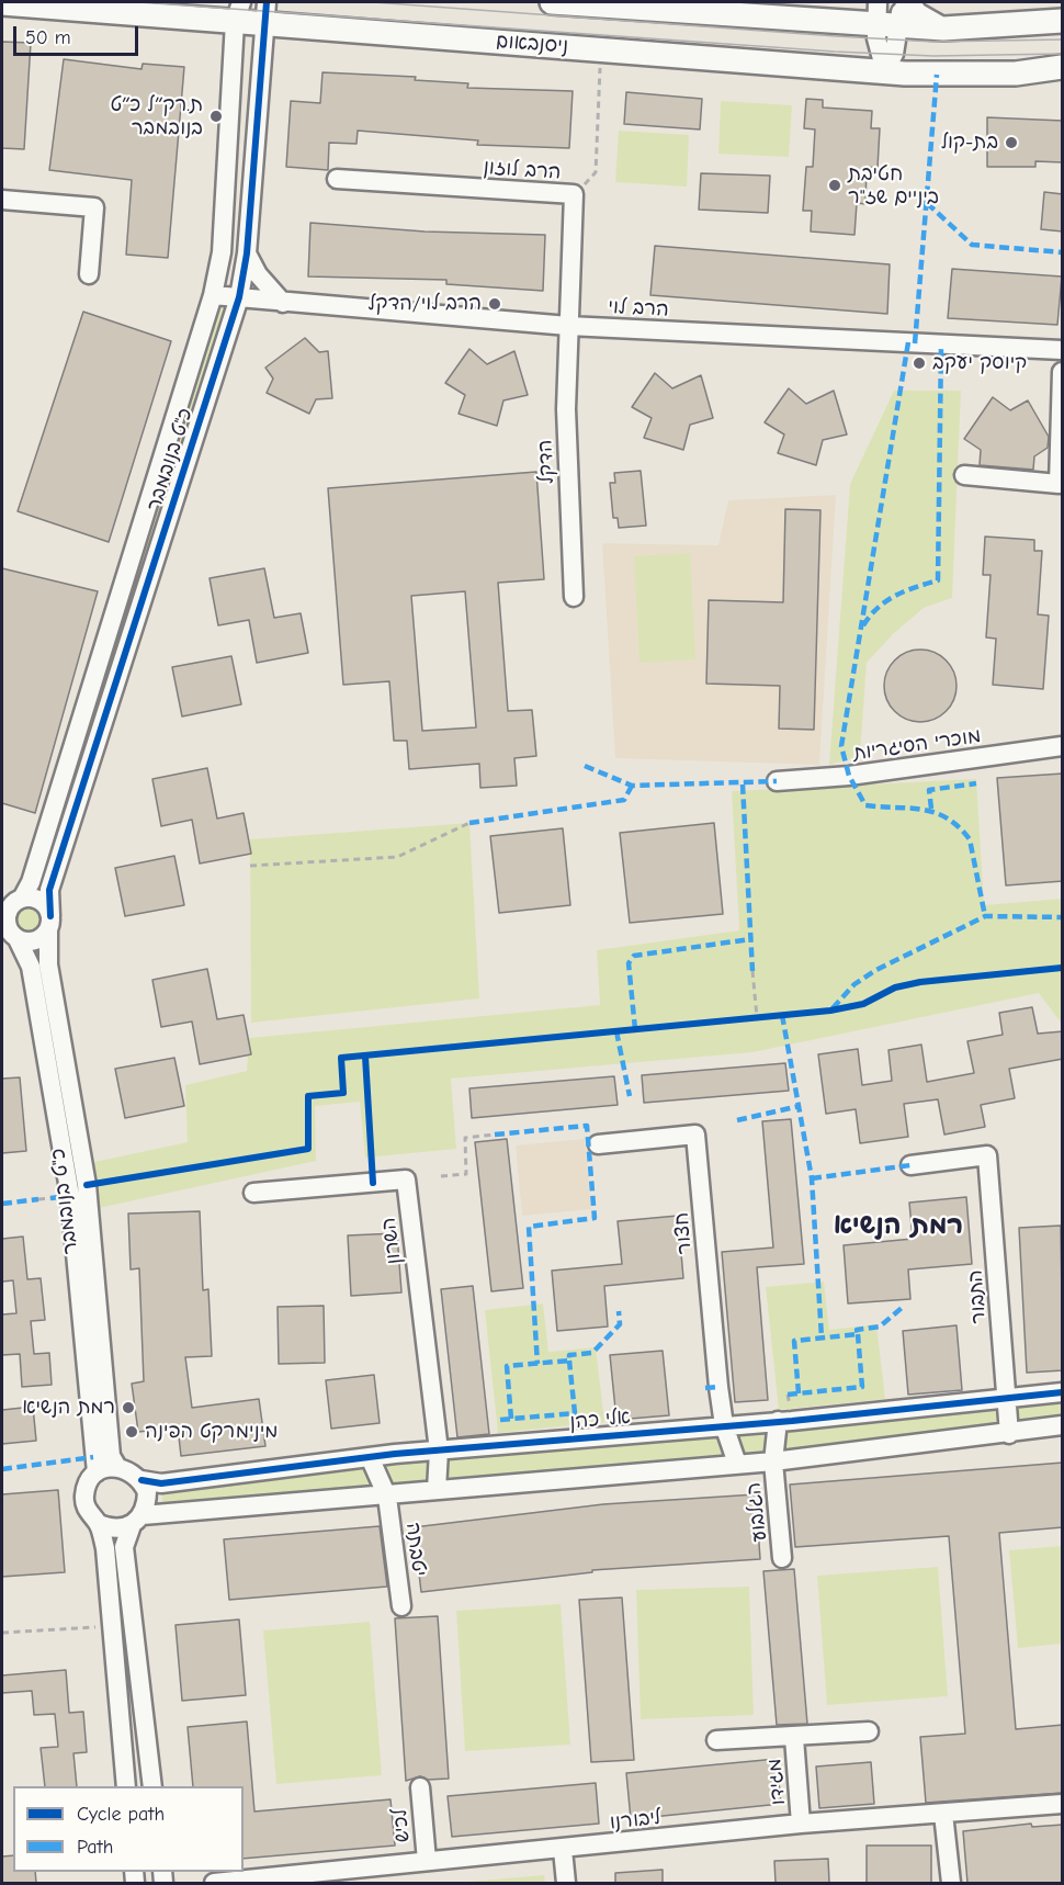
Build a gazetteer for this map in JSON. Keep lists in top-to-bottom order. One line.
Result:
{"streets":{"main road":["ניסנבאום"],"street":["הרב לוזון","הרב לוי","כ\"ט בנובמבר","הדקל","מוכרי הסיגריות","חצור","השרון","התבור","אלי כהן","הגלבוע","יטבתה","מגידו","ליבורנו","לכיש"]},"crossings":[["ניסנבאום","כ\"ט בנובמבר"],["הרב לוזון","הרב לוי"],["הרב לוזון","הדקל"],["הרב לוי","כ\"ט בנובמבר"],["הרב לוי","הדקל"],["כ\"ט בנובמבר","אלי כהן"],["חצור","אלי כהן"],["השרון","אלי כהן"],["התבור","אלי כהן"],["אלי כהן","הגלבוע"],["אלי כהן","יטבתה"],["מגידו","ליבורנו"],["ליבורנו","לכיש"]],"districts":["רמת הנשיא"],"places":["ת.רק״ל כ״ט בנובמבר","בת-קול","חטיבת ביניים שז\"ר","הרב לוי/הדקל","קיוסק יעקב","רמת הנשיא","מינימרקט הפינה"],"legend":["Cycle path","Path"],"scale_bar":"50 m"}
